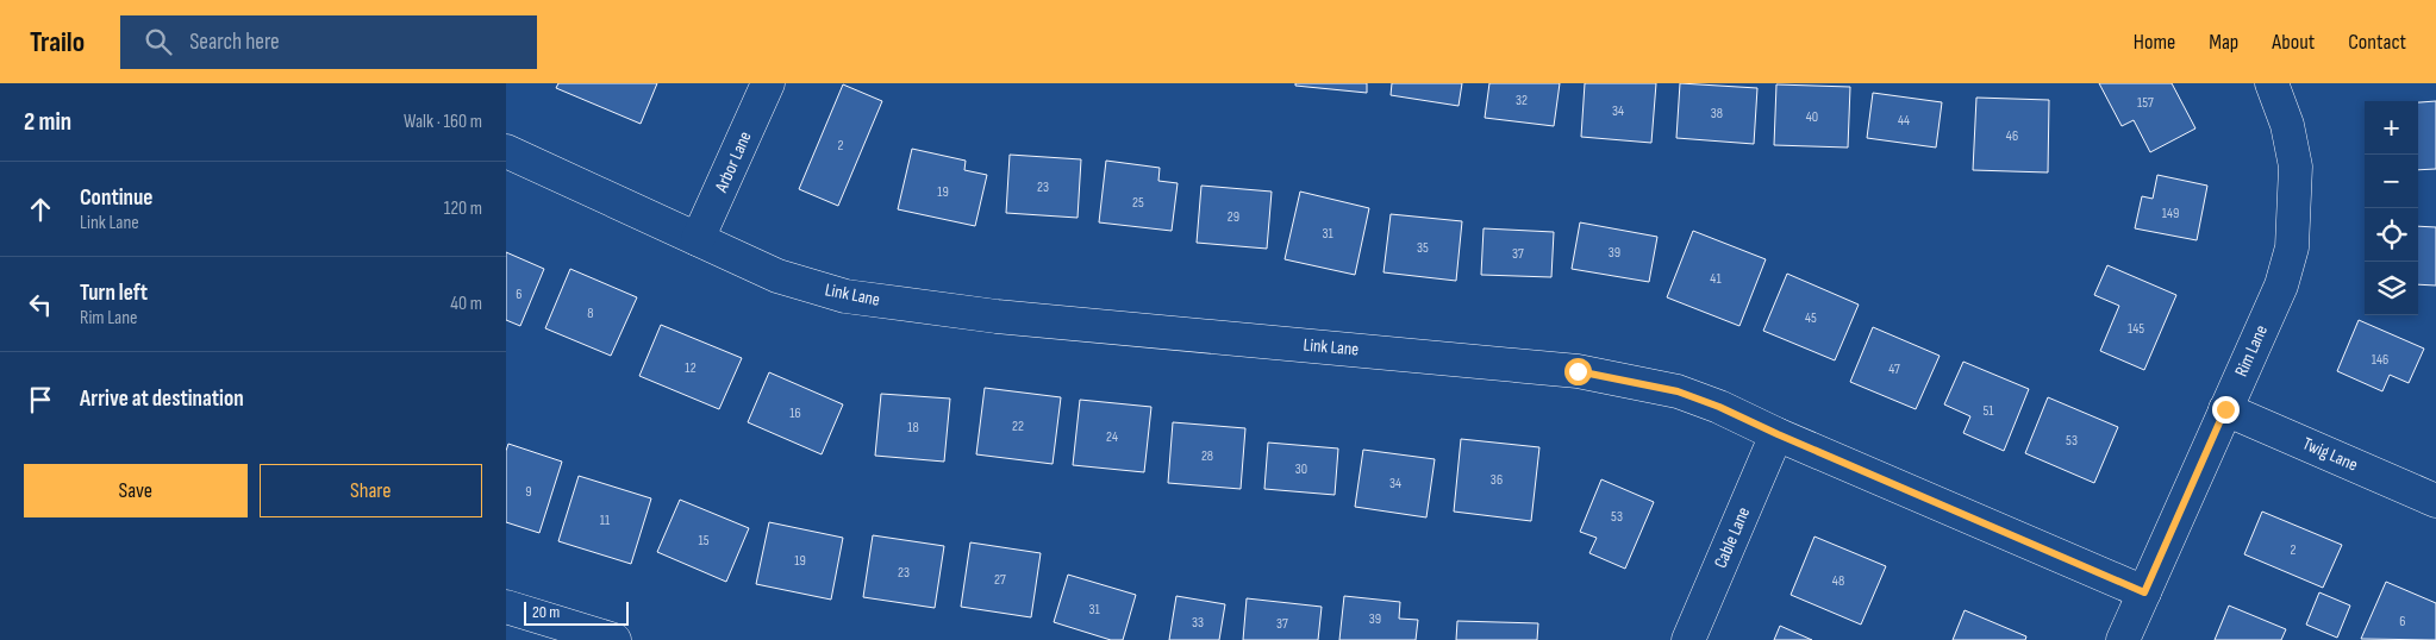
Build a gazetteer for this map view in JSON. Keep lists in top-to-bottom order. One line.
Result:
{"streets":{"street":["Arbor Lane","Link Lane","Rim Lane","Twig Lane","Cable Lane"]},"crossings":[["Arbor Lane","Link Lane"],["Link Lane","Rim Lane"],["Link Lane","Cable Lane"],["Rim Lane","Twig Lane"]],"house_numbers":["32","157","34","38","40","44","46","2","23","19","25","149","29","31","35","39","37","41","6","8","45","145","146","12","47","51","16","22","18","24","53","28","30","36","34","9","53","11","15","2","19","23","27","48","31","39","6","33","37"],"scale_bar":"20 m","page":{"header":"Trailo","search":"Search here","nav":["Home","Map","About","Contact"],"heading":["2 min","Walk · 160 m"],"map_buttons":["+","−"],"list":[["Continue","Link Lane","120 m"],["Turn left","Rim Lane","40 m"],"Arrive at destination"],"buttons":["Save","Share"],"scale":"20 m"}}
